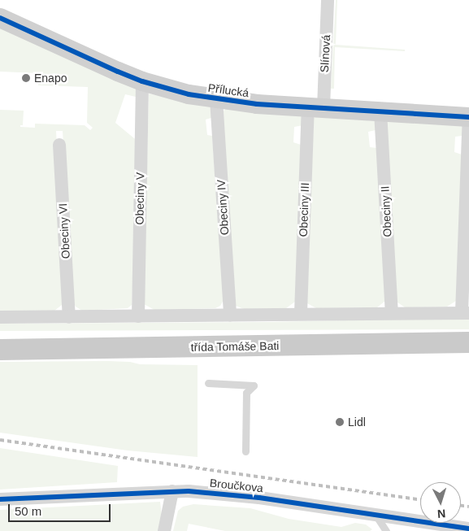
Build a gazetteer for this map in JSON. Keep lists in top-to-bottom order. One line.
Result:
{"streets":{"main road":["třída Tomáše Bati"],"street":["Slínová","Přílucká","Obeciny V","Obeciny IV","Obeciny III","Obeciny II","Obeciny VI","Broučkova"]},"crossings":[["Slínová","Přílucká"],["Slínová","Obeciny III"],["Přílucká","Obeciny V"],["Přílucká","Obeciny IV"],["Přílucká","Obeciny III"],["Přílucká","Obeciny II"]],"places":["Enapo","Lidl"],"scale_bar":"50 m","north":"bottom"}
